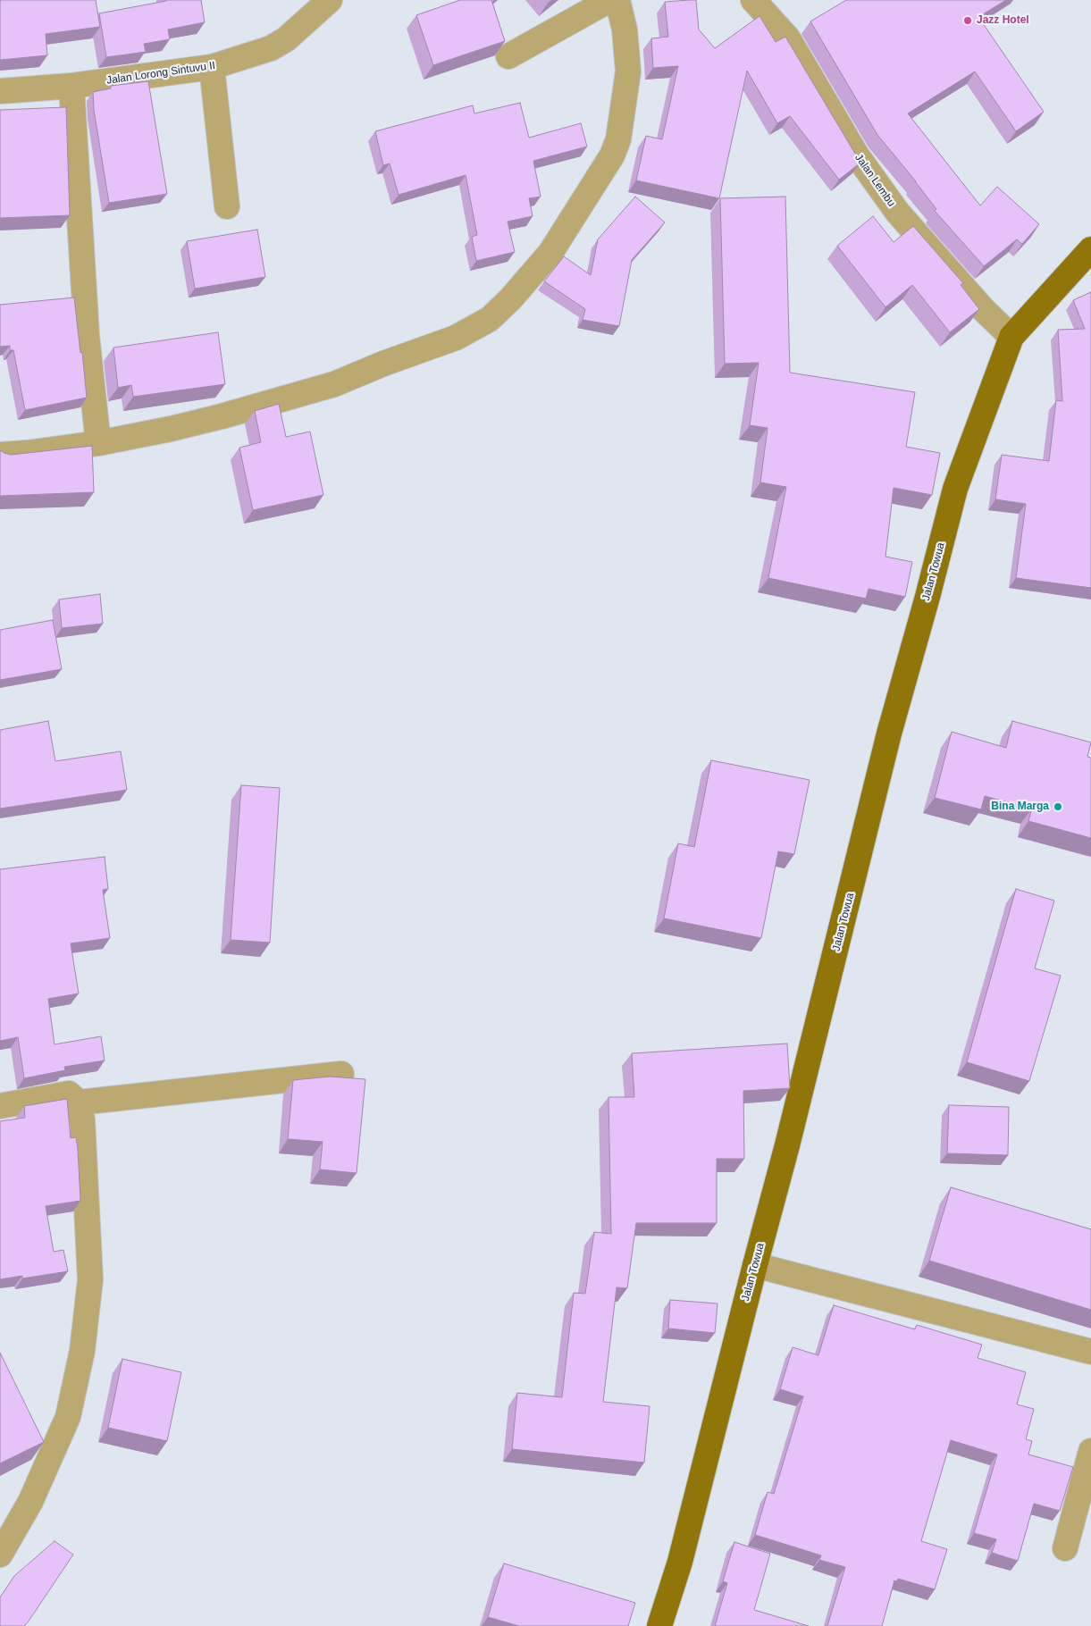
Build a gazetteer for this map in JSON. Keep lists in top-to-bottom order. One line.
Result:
{"streets":{"main road":["Jalan Towua"],"street":["Jalan Lorong Sintuvu II","Jalan Lembu"]},"crossings":[["Jalan Lembu","Jalan Towua"]],"places":["Jazz Hotel","Bina Marga"]}
